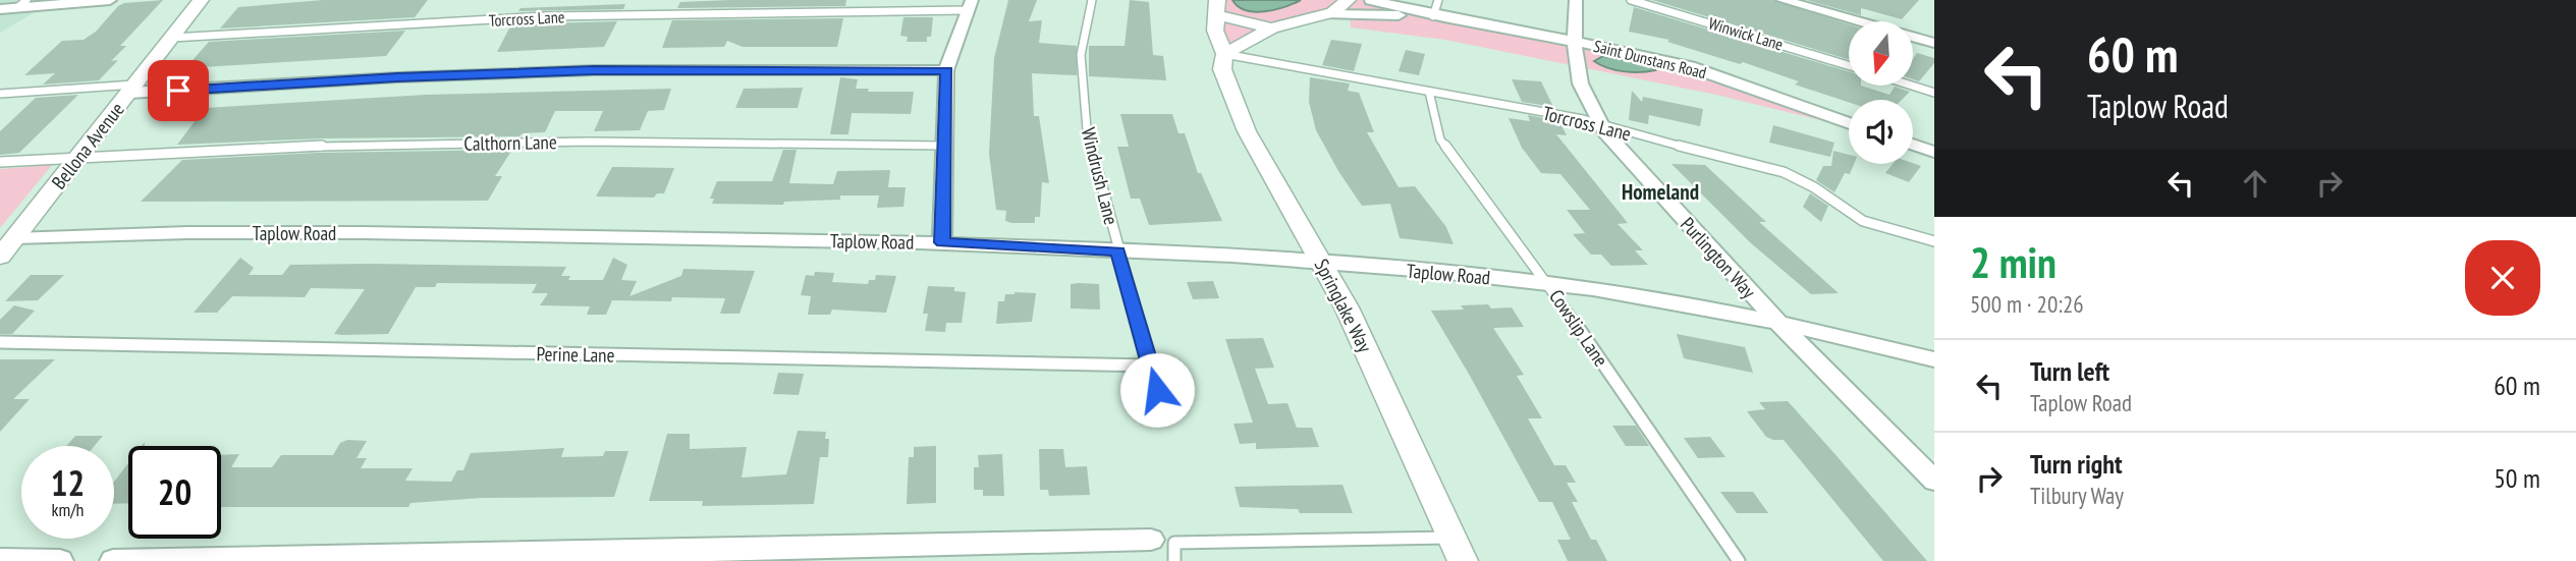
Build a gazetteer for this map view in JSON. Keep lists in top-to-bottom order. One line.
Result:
{"streets":{"street":["Saint Dunstans Road","Bellona Avenue","Taplow Road","Purlington Way","Springlake Way"],"lane":["Torcross Lane","Winwick Lane","Calthorn Lane","Windrush Lane","Cowslip Lane","Perine Lane"]},"crossings":[["Torcross Lane","Bellona Avenue"],["Torcross Lane","Purlington Way"],["Torcross Lane","Springlake Way"],["Torcross Lane","Cowslip Lane"],["Saint Dunstans Road","Purlington Way"],["Calthorn Lane","Bellona Avenue"],["Bellona Avenue","Taplow Road"],["Windrush Lane","Taplow Road"],["Windrush Lane","Perine Lane"],["Taplow Road","Purlington Way"],["Taplow Road","Springlake Way"],["Taplow Road","Cowslip Lane"]],"districts":["Homeland"],"north":"bottom","page":{"turn":["60 m","Taplow Road"],"heading":["2 min","500 m · 20:26"],"list":[{"name":"Turn left","note":"Taplow Road","value":"60 m"},{"name":"Turn right","note":"Tilbury Way","value":"50 m"}],"speed":"12 km/h","limit":"20"}}
